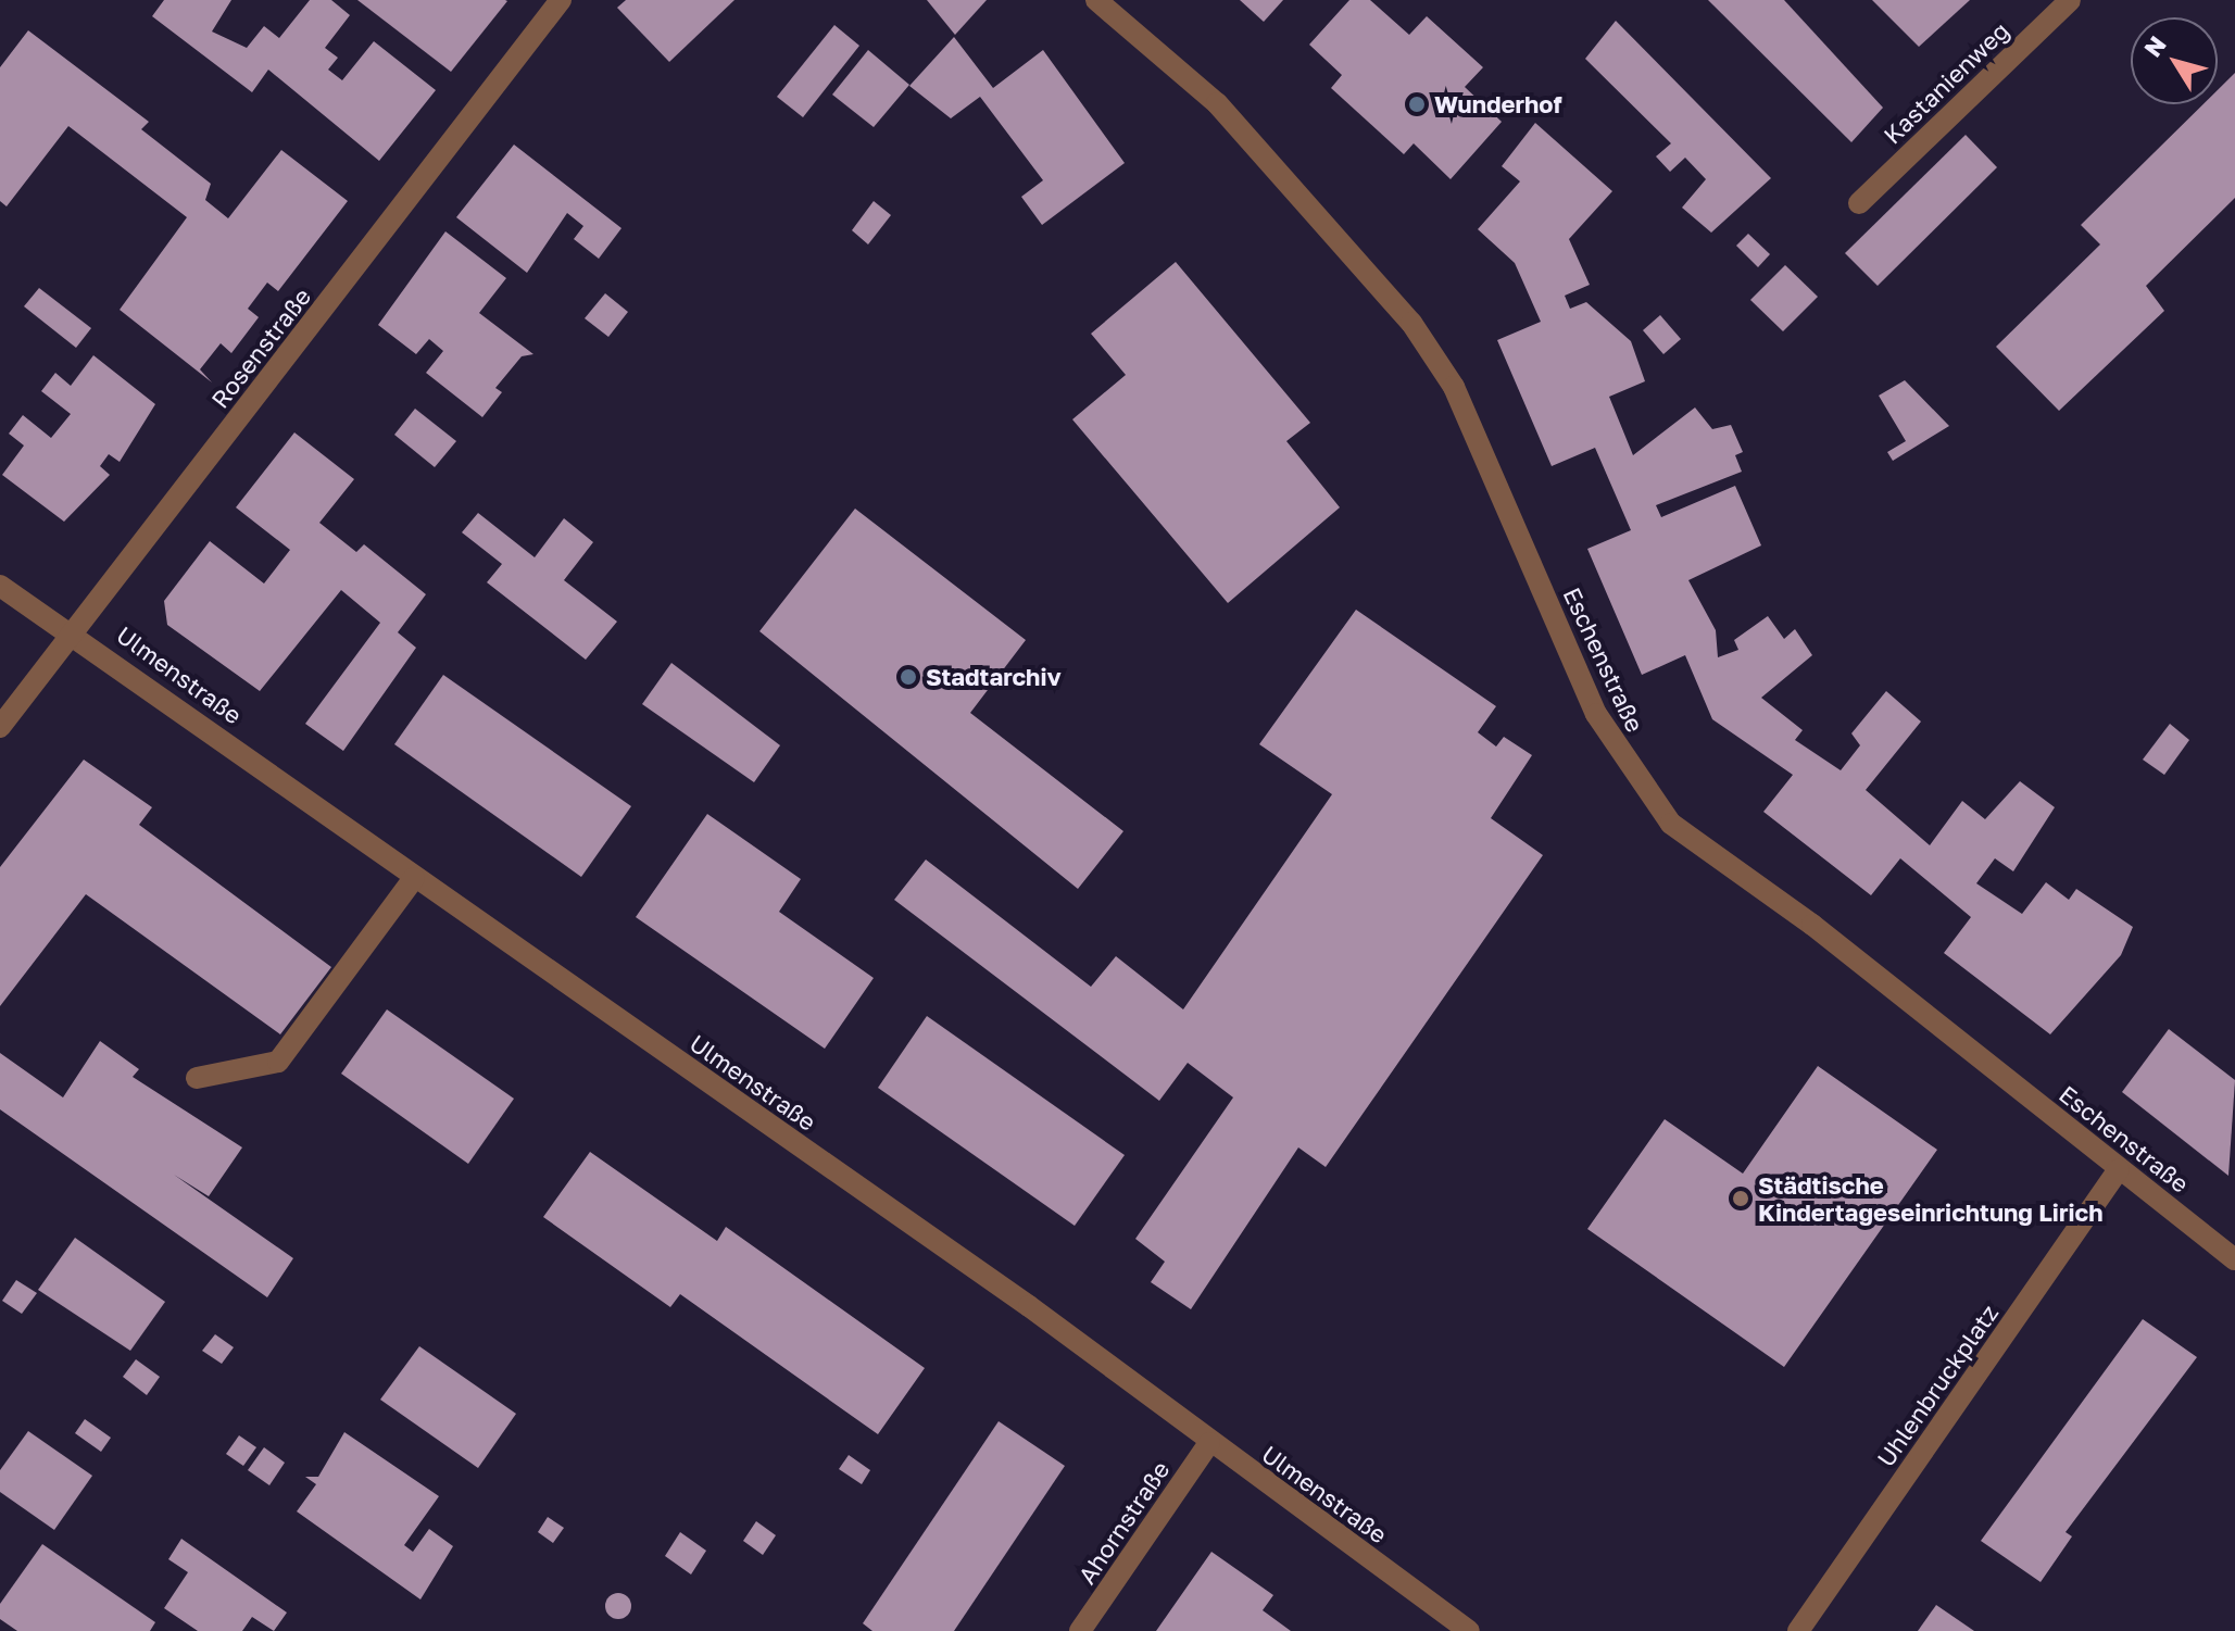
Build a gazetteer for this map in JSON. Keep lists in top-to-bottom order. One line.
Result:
{"streets":{"street":["Kastanienweg","Rosenstraße","Eschenstraße","Ulmenstraße","Uhlenbruckplatz","Ahornstraße"]},"crossings":[["Rosenstraße","Ulmenstraße"],["Eschenstraße","Uhlenbruckplatz"],["Ulmenstraße","Ahornstraße"]],"places":["Wunderhof","Stadtarchiv","Städtische Kindertageseinrichtung Lirich"],"north":"top left"}
